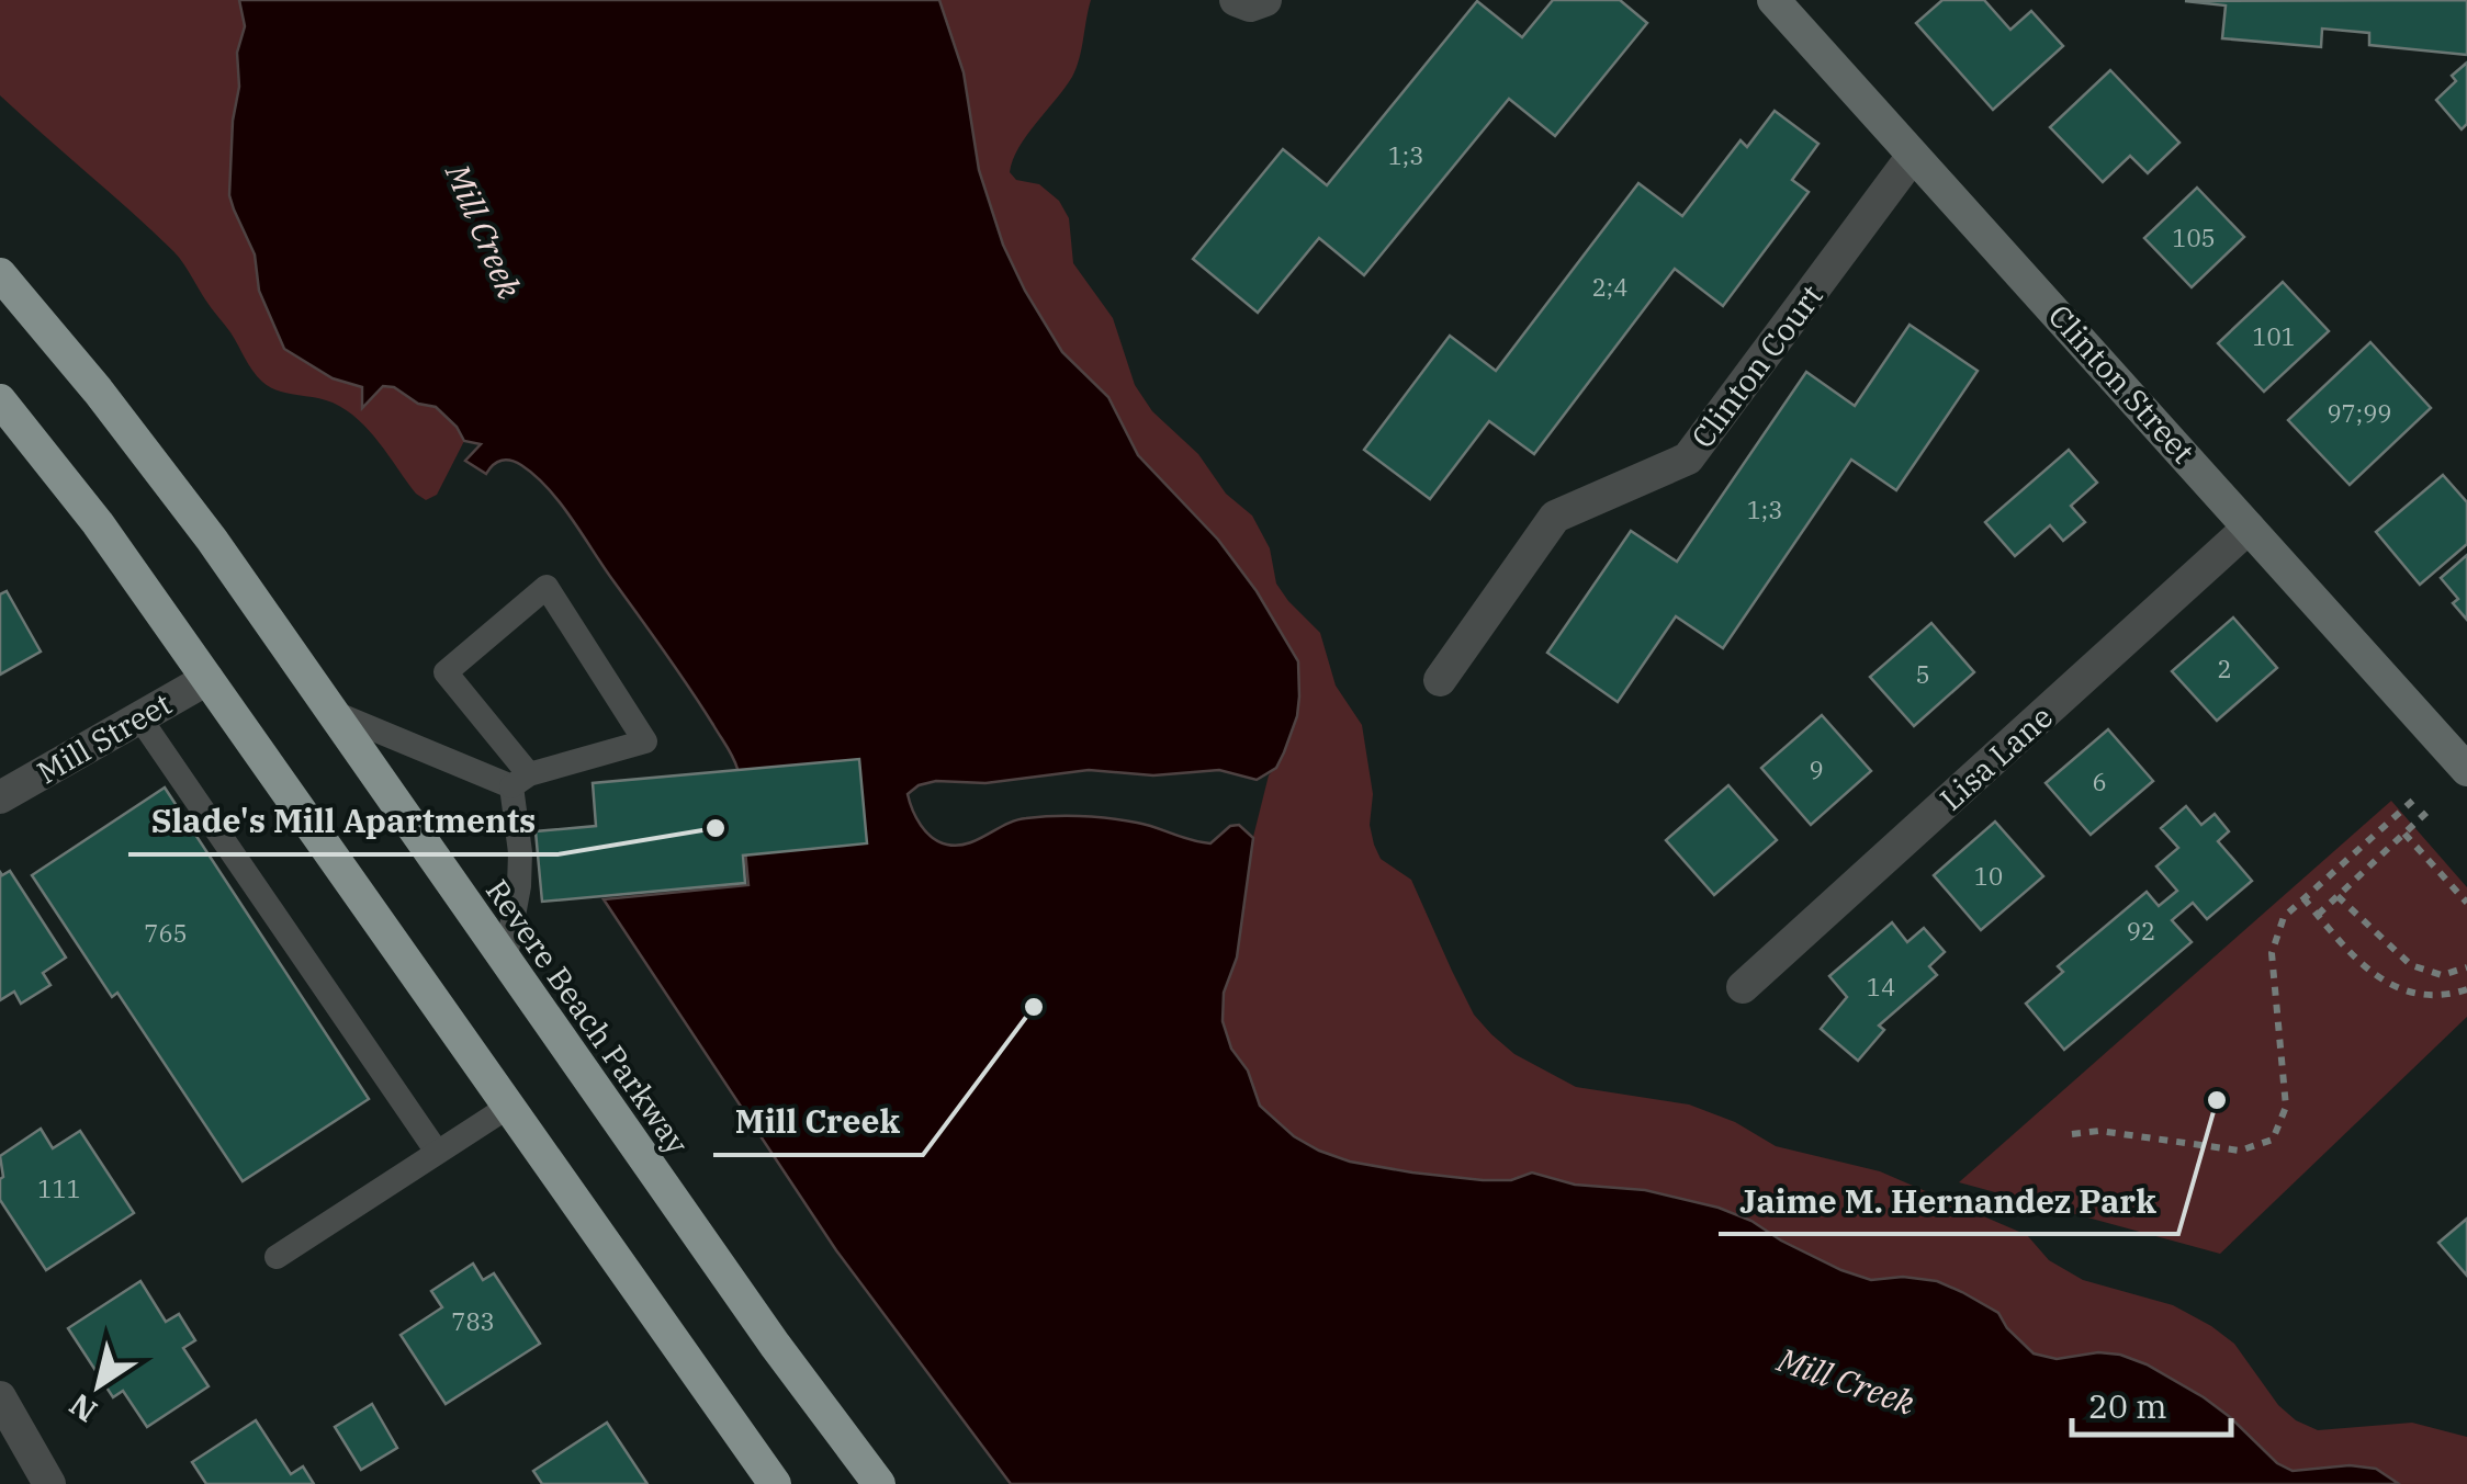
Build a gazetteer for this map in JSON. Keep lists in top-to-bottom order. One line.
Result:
{"streets":{"highway":["Revere Beach Parkway"],"street":["Clinton Court","Clinton Street","Mill Street","Lisa Lane"]},"crossings":[["Clinton Court","Clinton Street"],["Clinton Street","Lisa Lane"]],"water":["Mill Creek"],"places":["Slade's Mill Apartments","Mill Creek","Jaime M. Hernandez Park"],"house_numbers":["1;3","105","2;4","101","97;99","1;3","2","5","9","6","10","92","765","14","111","783"],"scale_bar":"20 m","north":"bottom left"}
